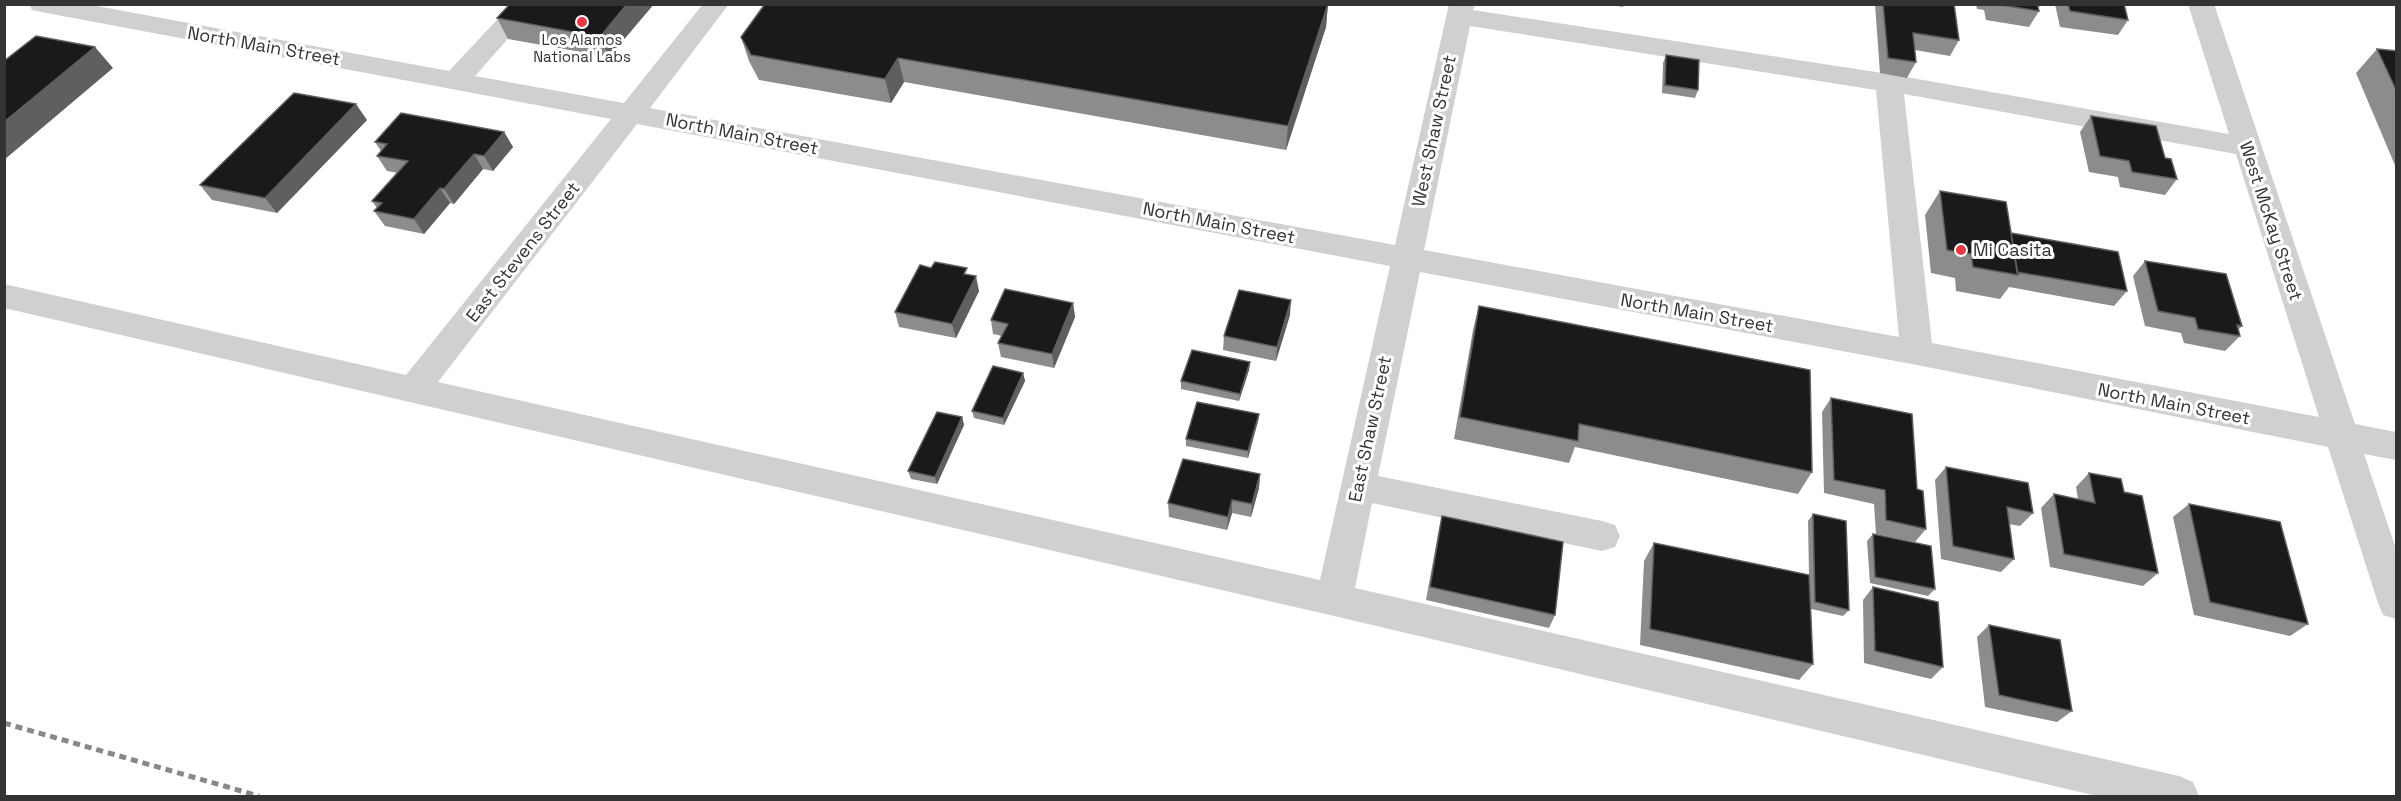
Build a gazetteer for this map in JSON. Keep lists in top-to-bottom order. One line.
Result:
{"streets":{"street":["North Main Street","West Shaw Street","West McKay Street","East Stevens Street","East Shaw Street"]},"crossings":[["North Main Street","West Shaw Street"],["North Main Street","West McKay Street"],["North Main Street","East Stevens Street"],["North Main Street","East Shaw Street"],["West Shaw Street","East Shaw Street"]],"places":["Los Alamos National Labs","Mi Casita"]}
